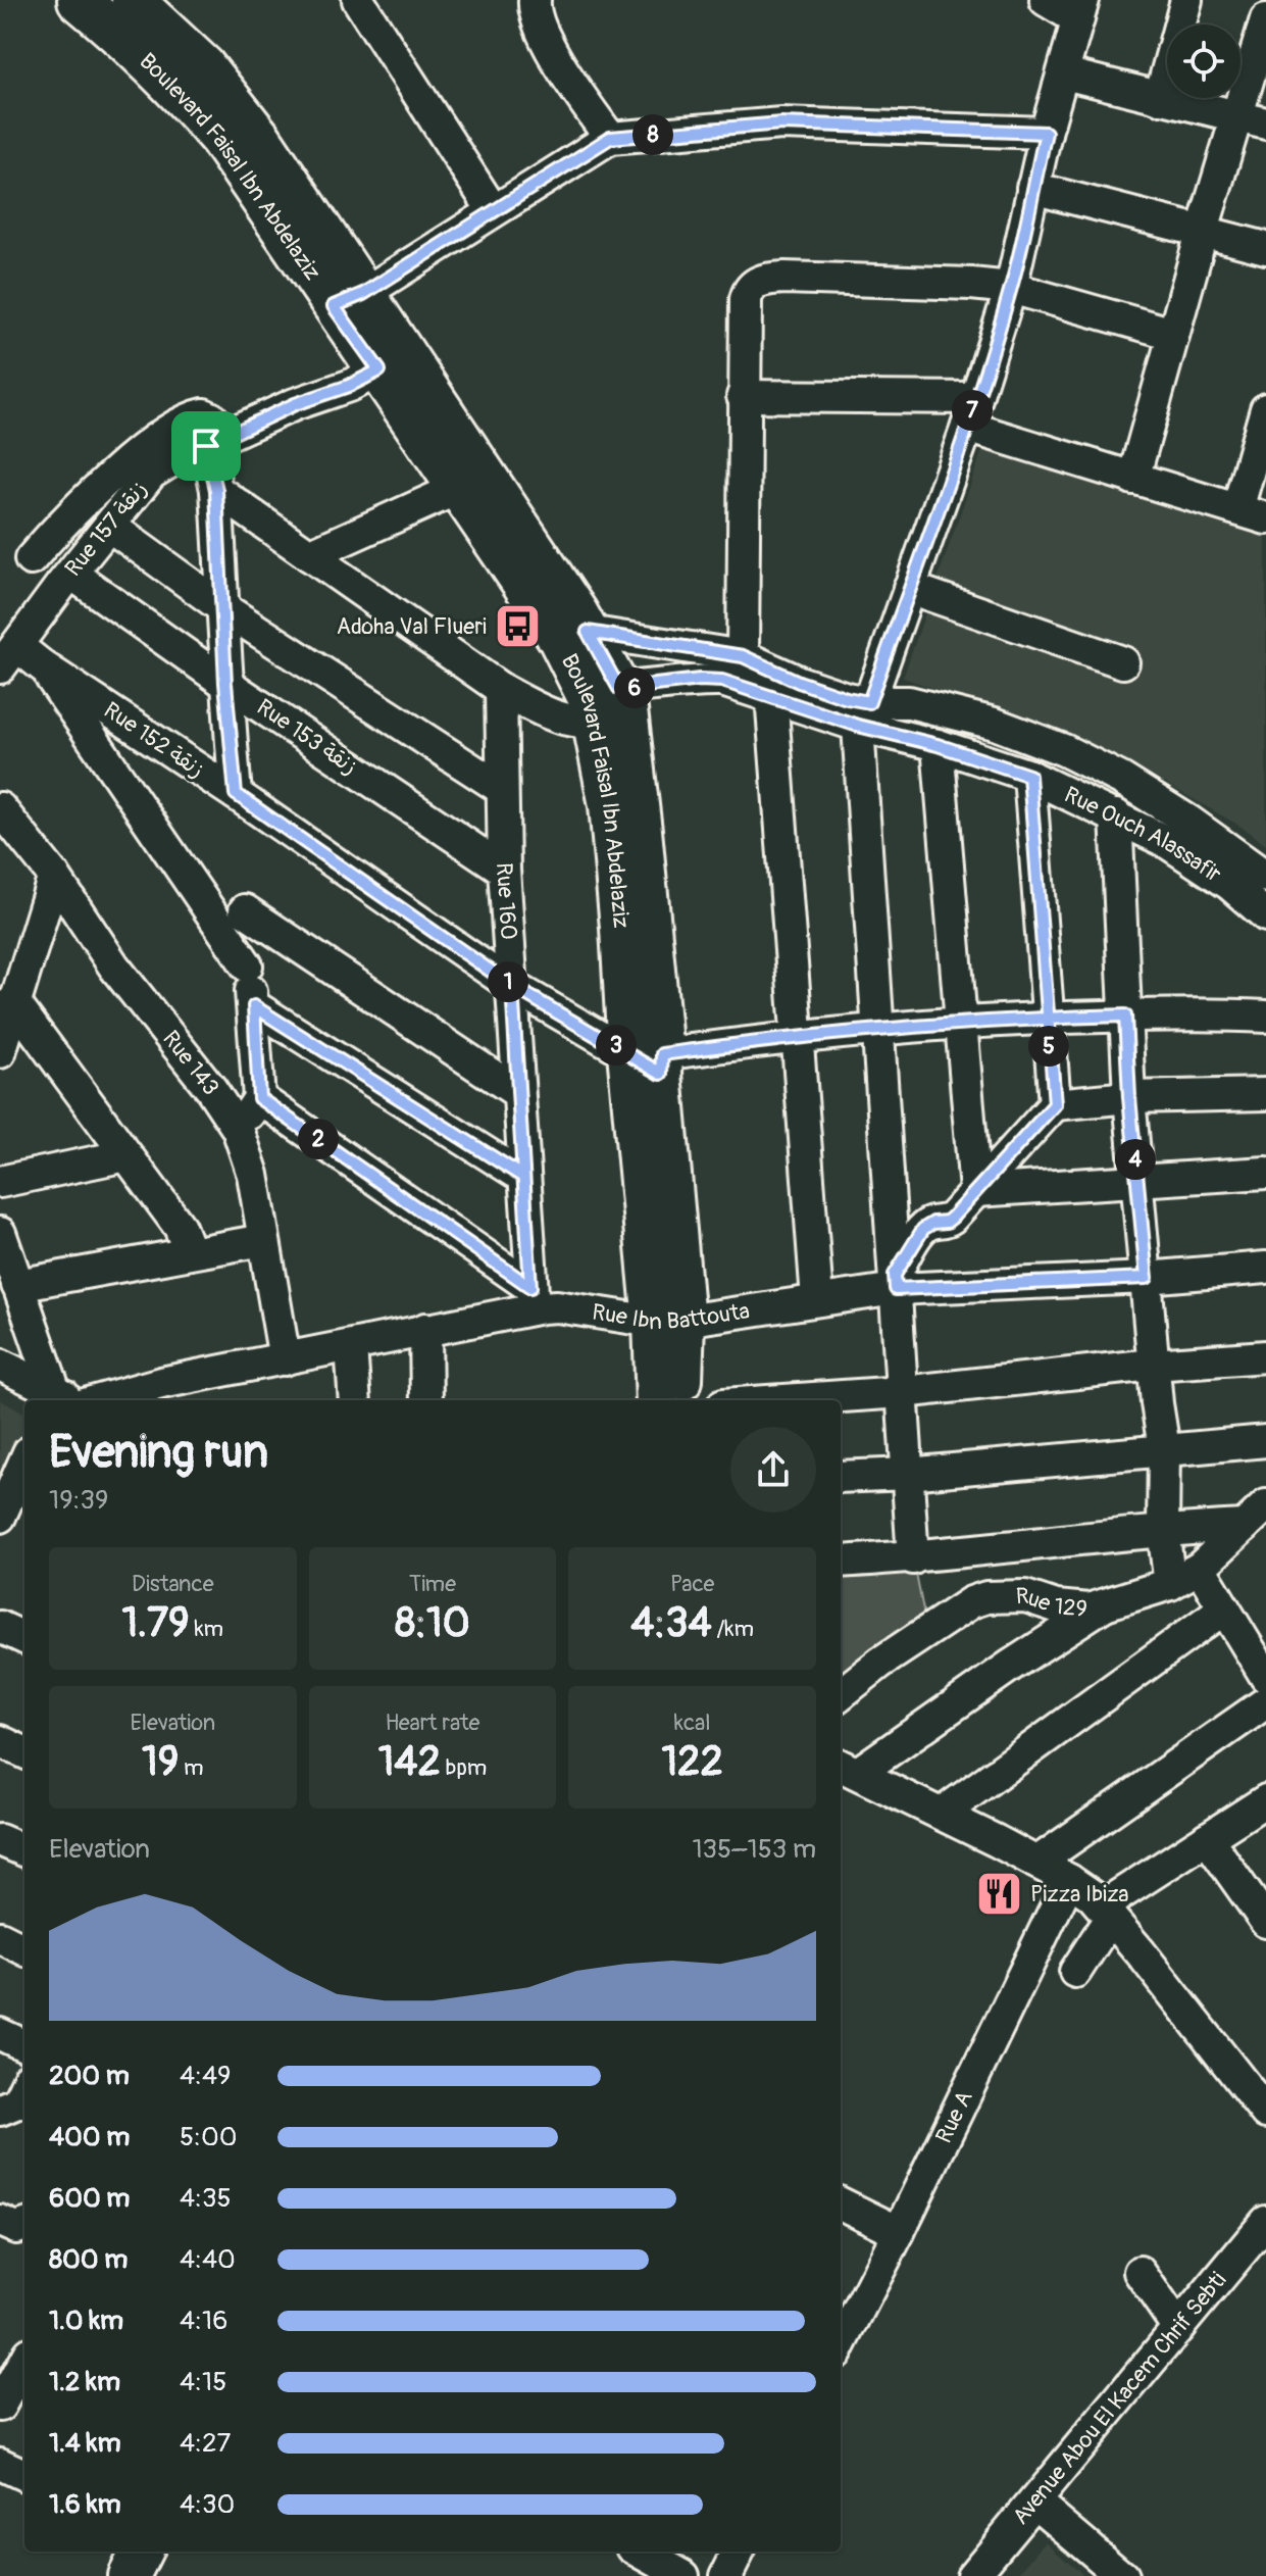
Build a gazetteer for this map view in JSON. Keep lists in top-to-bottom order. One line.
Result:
{"streets":{"main road":["Boulevard Faisal Ibn Abdelaziz"],"street":["Rue 157 زنقة","Rue 153 زنقة","Rue 152 زنقة","Rue Ouch Alassafir","Rue 160","Rue 143","Rue Ibn Battouta","Rue 129","Rue A","Avenue Abou El Kacem Chrif Sebti"]},"crossings":[["Boulevard Faisal Ibn Abdelaziz","Rue 157 زنقة"],["Boulevard Faisal Ibn Abdelaziz","Rue 152 زنقة"],["Boulevard Faisal Ibn Abdelaziz","Rue Ouch Alassafir"],["Boulevard Faisal Ibn Abdelaziz","Rue Ibn Battouta"],["Rue 157 زنقة","Rue 153 زنقة"],["Rue 157 زنقة","Rue 152 زنقة"],["Rue 153 زنقة","Rue 160"],["Rue 152 زنقة","Rue 160"],["Rue Ouch Alassafir","Rue 160"],["Rue 160","Rue Ibn Battouta"],["Rue 143","Rue Ibn Battouta"]],"places":{"bus stop":["Adoha Val Flueri"],"restaurant":["Pizza Ibiza"]},"page":{"pins":["8","7","6","1","3","5","2","4"],"heading":["Evening run","19:39"],"stats":[["Distance","1.79 km"],["Time","8:10"],["Pace","4:34 /km"],["Elevation","19 m"],["Heart rate","142 bpm"],["kcal","122"]],"chart":["Elevation","135–153 m"],"list":[{"name":"200 m","note":"4:49"},{"name":"400 m","note":"5:00"},{"name":"600 m","note":"4:35"},{"name":"800 m","note":"4:40"},{"name":"1.0 km","note":"4:16"},{"name":"1.2 km","note":"4:15"},{"name":"1.4 km","note":"4:27"},{"name":"1.6 km","note":"4:30"}]}}
